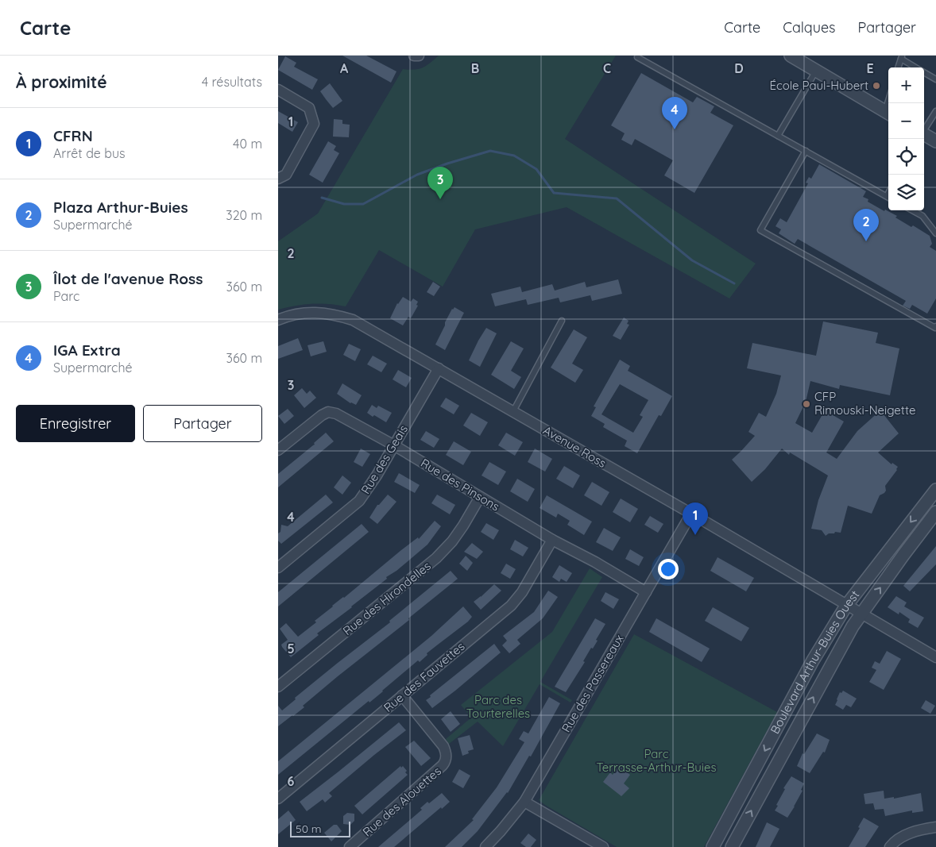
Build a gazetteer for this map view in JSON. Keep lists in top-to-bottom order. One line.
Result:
{"streets":{"street":["Avenue Ross","Rue des Geais","Rue des Pinsons","Rue des Hirondelles","Boulevard Arthur-Buies Ouest","Rue des Fauvettes","Rue des Passereaux","Rue des Alouettes"]},"crossings":[["Avenue Ross","Rue des Geais"],["Avenue Ross","Boulevard Arthur-Buies Ouest"],["Avenue Ross","Rue des Passereaux"],["Rue des Geais","Rue des Pinsons"],["Rue des Pinsons","Rue des Hirondelles"],["Rue des Pinsons","Rue des Fauvettes"],["Rue des Pinsons","Rue des Passereaux"],["Rue des Fauvettes","Rue des Alouettes"]],"parks":["Parc des Tourterelles","Parc Terrasse-Arthur-Buies"],"places":["École Paul-Hubert","CFP Rimouski-Neigette"],"scale_bar":"50 m","page":{"header":"Carte","nav":["Carte","Calques","Partager"],"heading":["À proximité","4 résultats"],"map_buttons":["+","−"],"pins":["4","3","2","1"],"list":[{"mark":"1","name":"CFRN","note":"Arrêt de bus","value":"40 m"},{"mark":"2","name":"Plaza Arthur-Buies","note":"Supermarché","value":"320 m"},{"mark":"3","name":"Îlot de l'avenue Ross","note":"Parc","value":"360 m"},{"mark":"4","name":"IGA Extra","note":"Supermarché","value":"360 m"}],"buttons":["Enregistrer","Partager"],"scale":"50 m"},"grid":{"columns":["A","B","C","D","E"],"rows":["1","2","3","4","5","6"]}}
